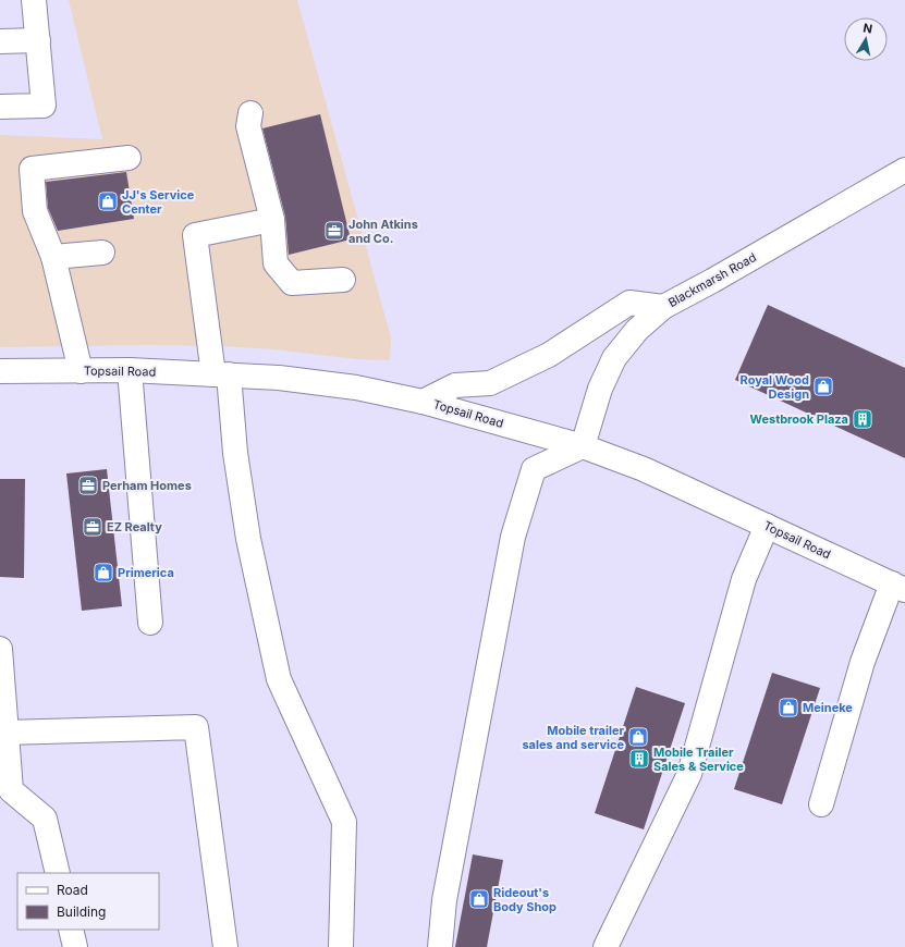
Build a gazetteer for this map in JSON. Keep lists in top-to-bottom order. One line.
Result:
{"streets":{"main road":["Blackmarsh Road","Topsail Road"]},"crossings":[["Blackmarsh Road","Topsail Road"]],"places":{"shop":["JJ's Service Center","Royal Wood Design","Primerica","Meineke","Mobile trailer sales and service","Rideout's Body Shop"],"office":["John Atkins and Co.","Perham Homes","EZ Realty"],"building":["Westbrook Plaza","Mobile Trailer Sales & Service"]},"legend":["Road","Building"],"north":"top"}
